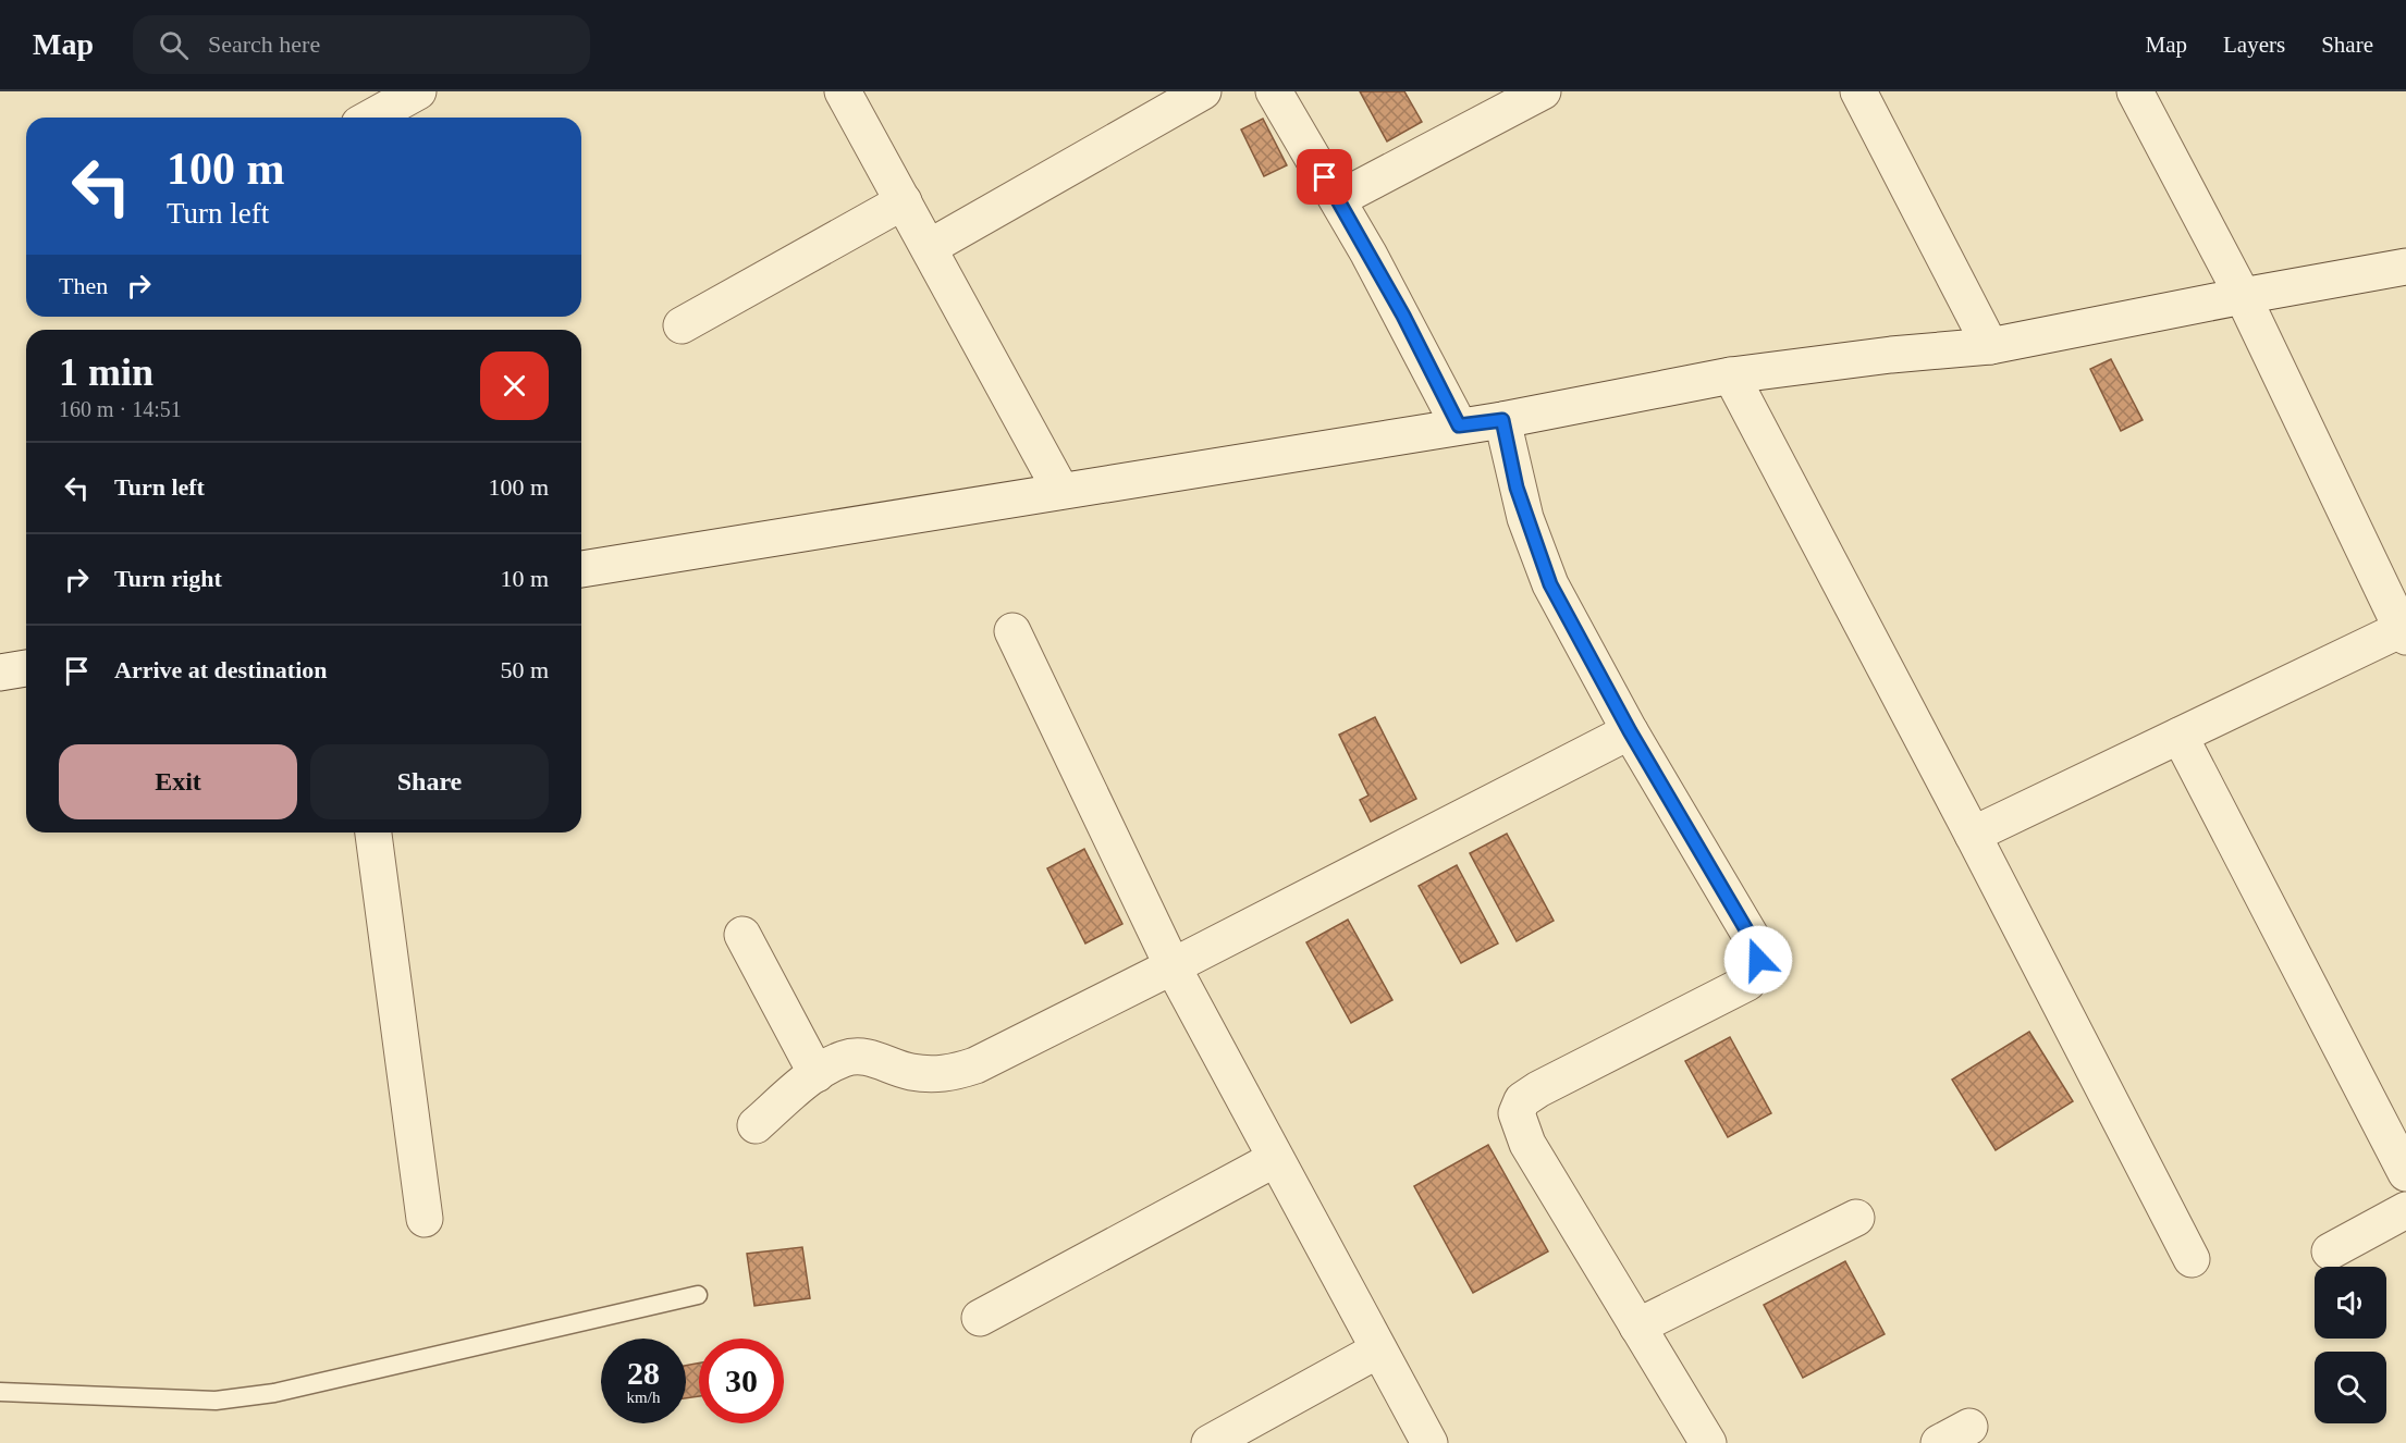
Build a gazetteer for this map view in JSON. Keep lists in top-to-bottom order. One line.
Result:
{"page":{"header":"Map","search":"Search here","nav":["Map","Layers","Share"],"turn":["100 m","Turn left"],"then":"Then","heading":["1 min","160 m · 14:51"],"list":[{"name":"Turn left","value":"100 m"},{"name":"Turn right","value":"10 m"},{"name":"Arrive at destination","value":"50 m"}],"buttons":["Exit","Share"],"speed":"28 km/h","limit":"30"}}
